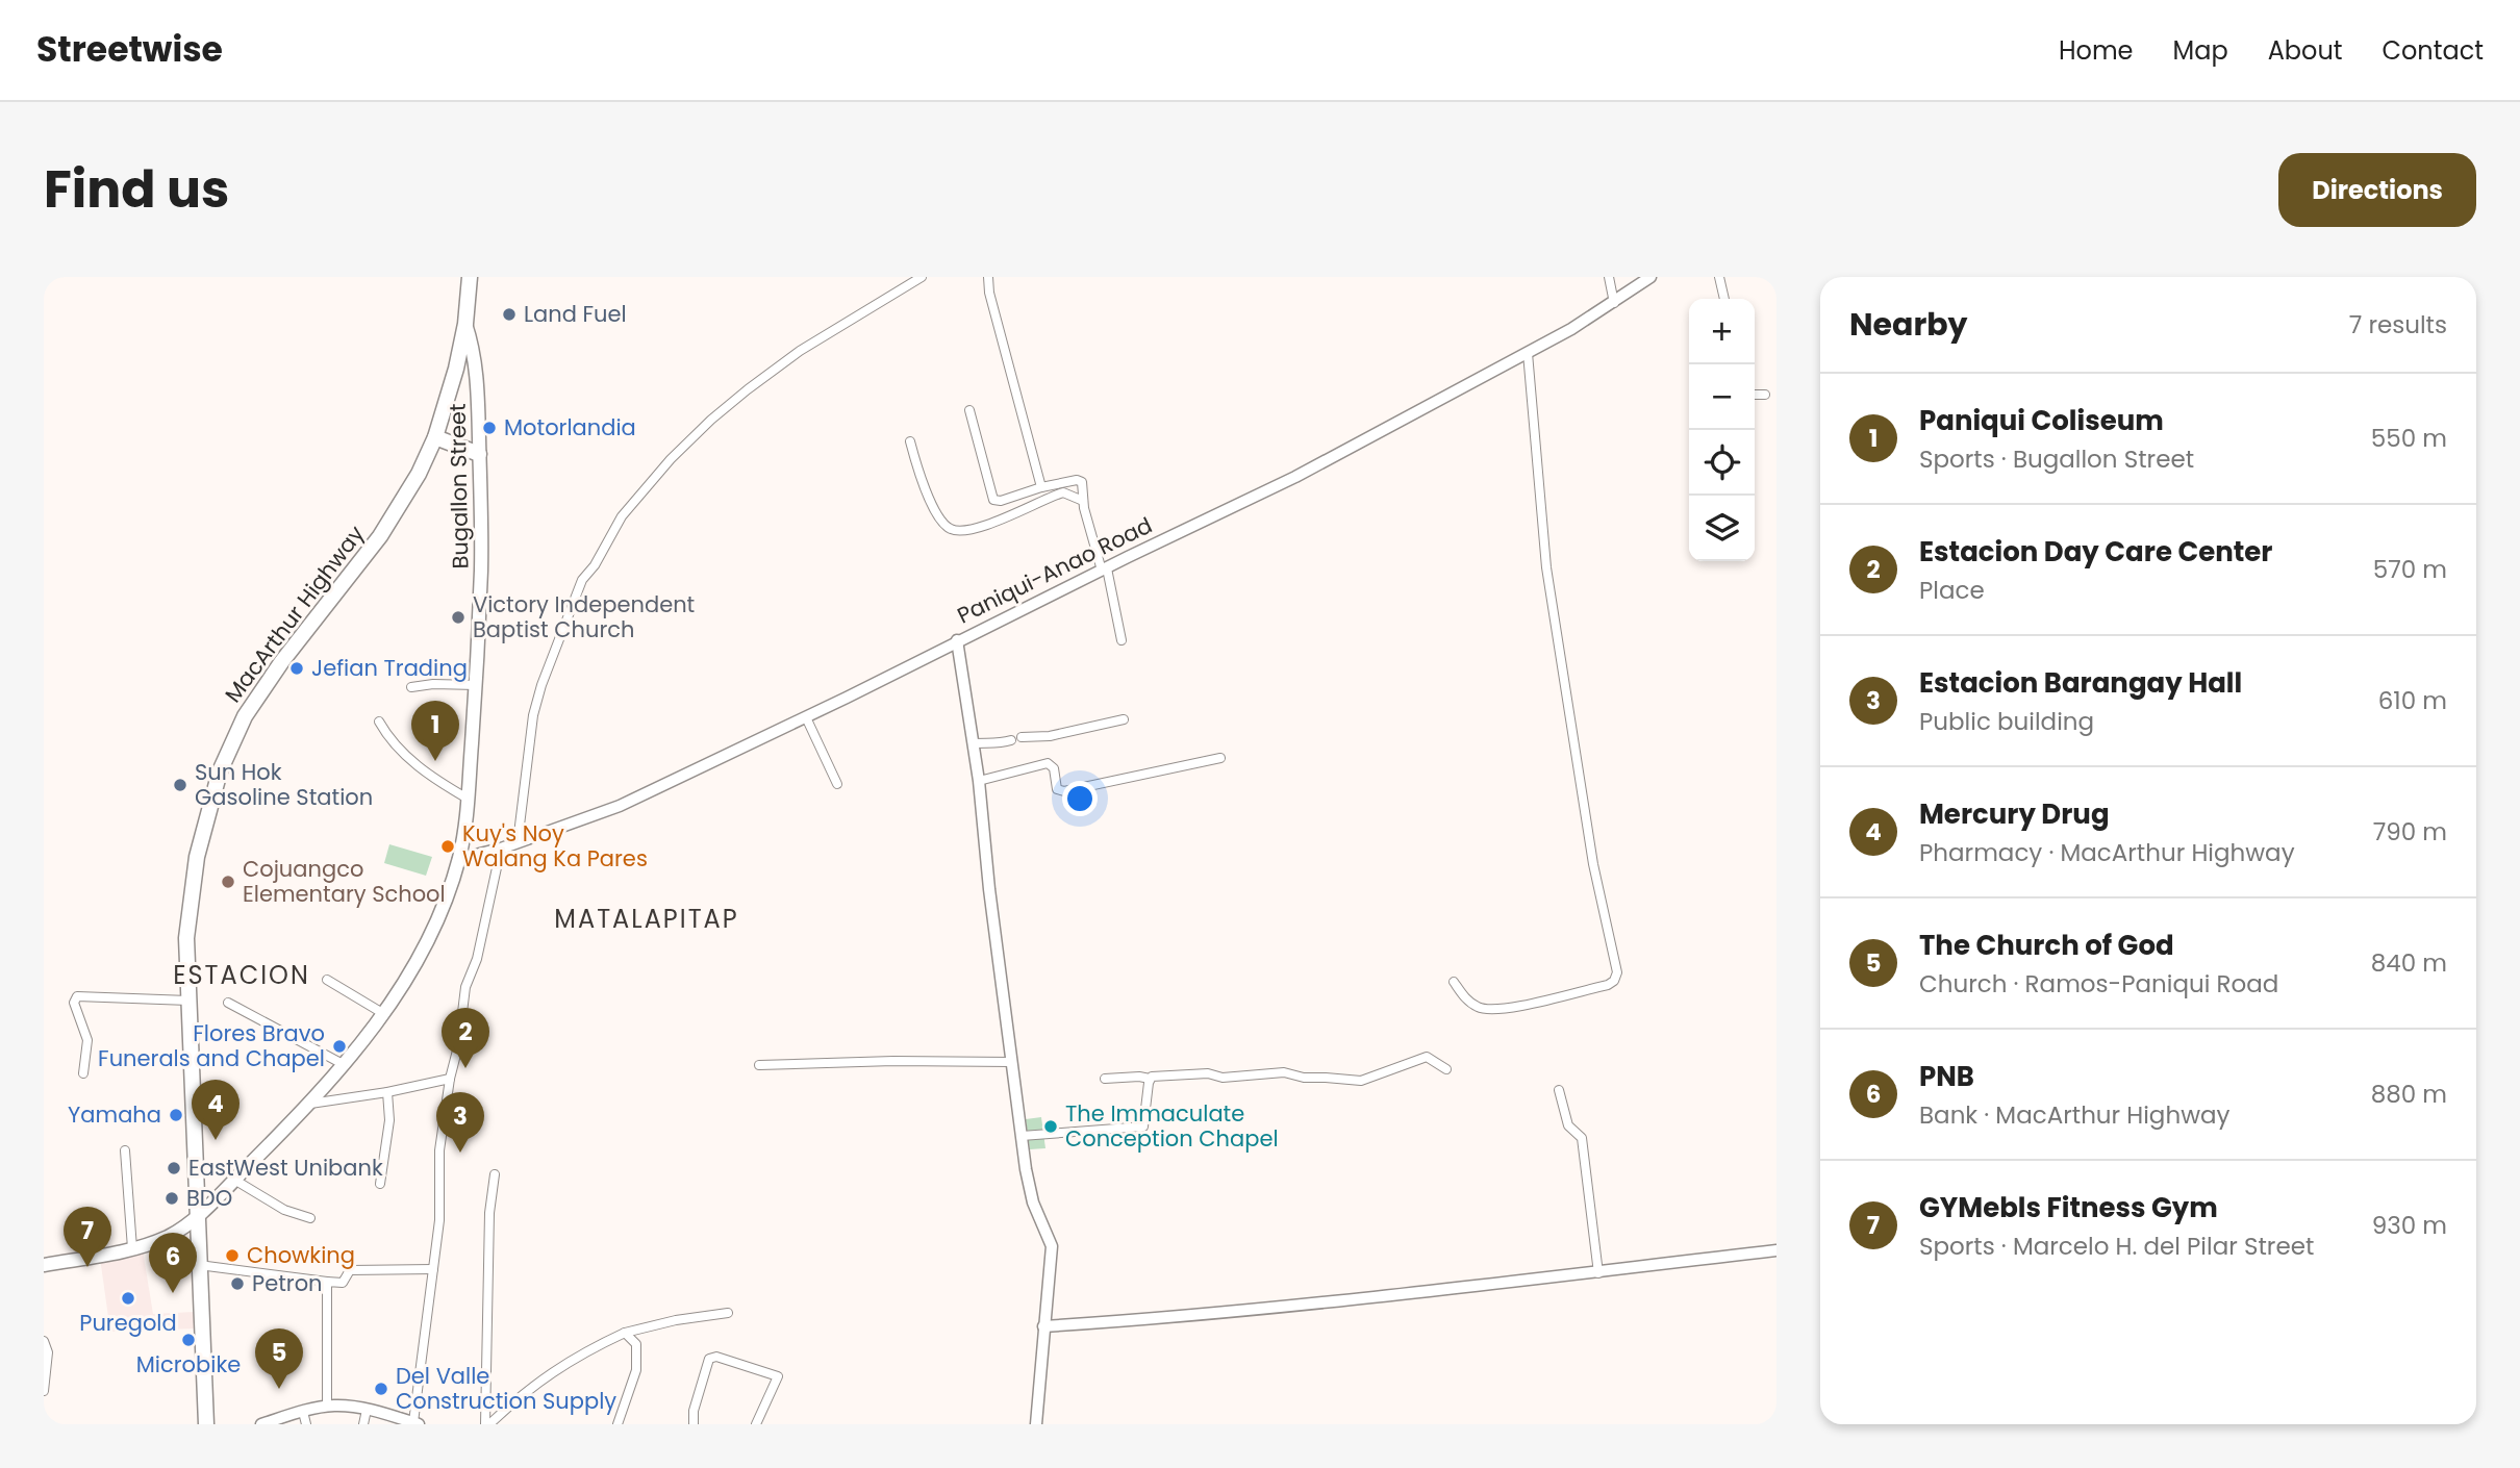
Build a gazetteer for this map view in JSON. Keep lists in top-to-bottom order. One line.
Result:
{"streets":{"highway":["MacArthur Highway"],"main road":["Bugallon Street"],"street":["Paniqui-Anao Road"]},"crossings":[["Bugallon Street","Paniqui-Anao Road"],["Bugallon Street","MacArthur Highway"]],"districts":["MATALAPITAP","ESTACION"],"places":["Land Fuel","Motorlandia","Victory Independent Baptist Church","Jefian Trading","Sun Hok Gasoline Station","Kuy's Noy Walang Ka Pares","Cojuangco Elementary School","Flores Bravo Funerals and Chapel","Yamaha","The Immaculate Conception Chapel","EastWest Unibank","BDO","Chowking","Petron","Puregold","Microbike","Del Valle Construction Supply"],"page":{"header":"Streetwise","nav":["Home","Map","About","Contact"],"title":"Find us","buttons":"Directions","heading":["Nearby","7 results"],"map_buttons":["+","−"],"list":[{"mark":"1","name":"Paniqui Coliseum","note":"Sports · Bugallon Street","value":"550 m"},{"mark":"2","name":"Estacion Day Care Center","note":"Place","value":"570 m"},{"mark":"3","name":"Estacion Barangay Hall","note":"Public building","value":"610 m"},{"mark":"4","name":"Mercury Drug","note":"Pharmacy · MacArthur Highway","value":"790 m"},{"mark":"5","name":"The Church of God","note":"Church · Ramos-Paniqui Road","value":"840 m"},{"mark":"6","name":"PNB","note":"Bank · MacArthur Highway","value":"880 m"},{"mark":"7","name":"GYMebls Fitness Gym","note":"Sports · Marcelo H. del Pilar Street","value":"930 m"}],"pins":["1","2","4","3","7","6","5"]}}
